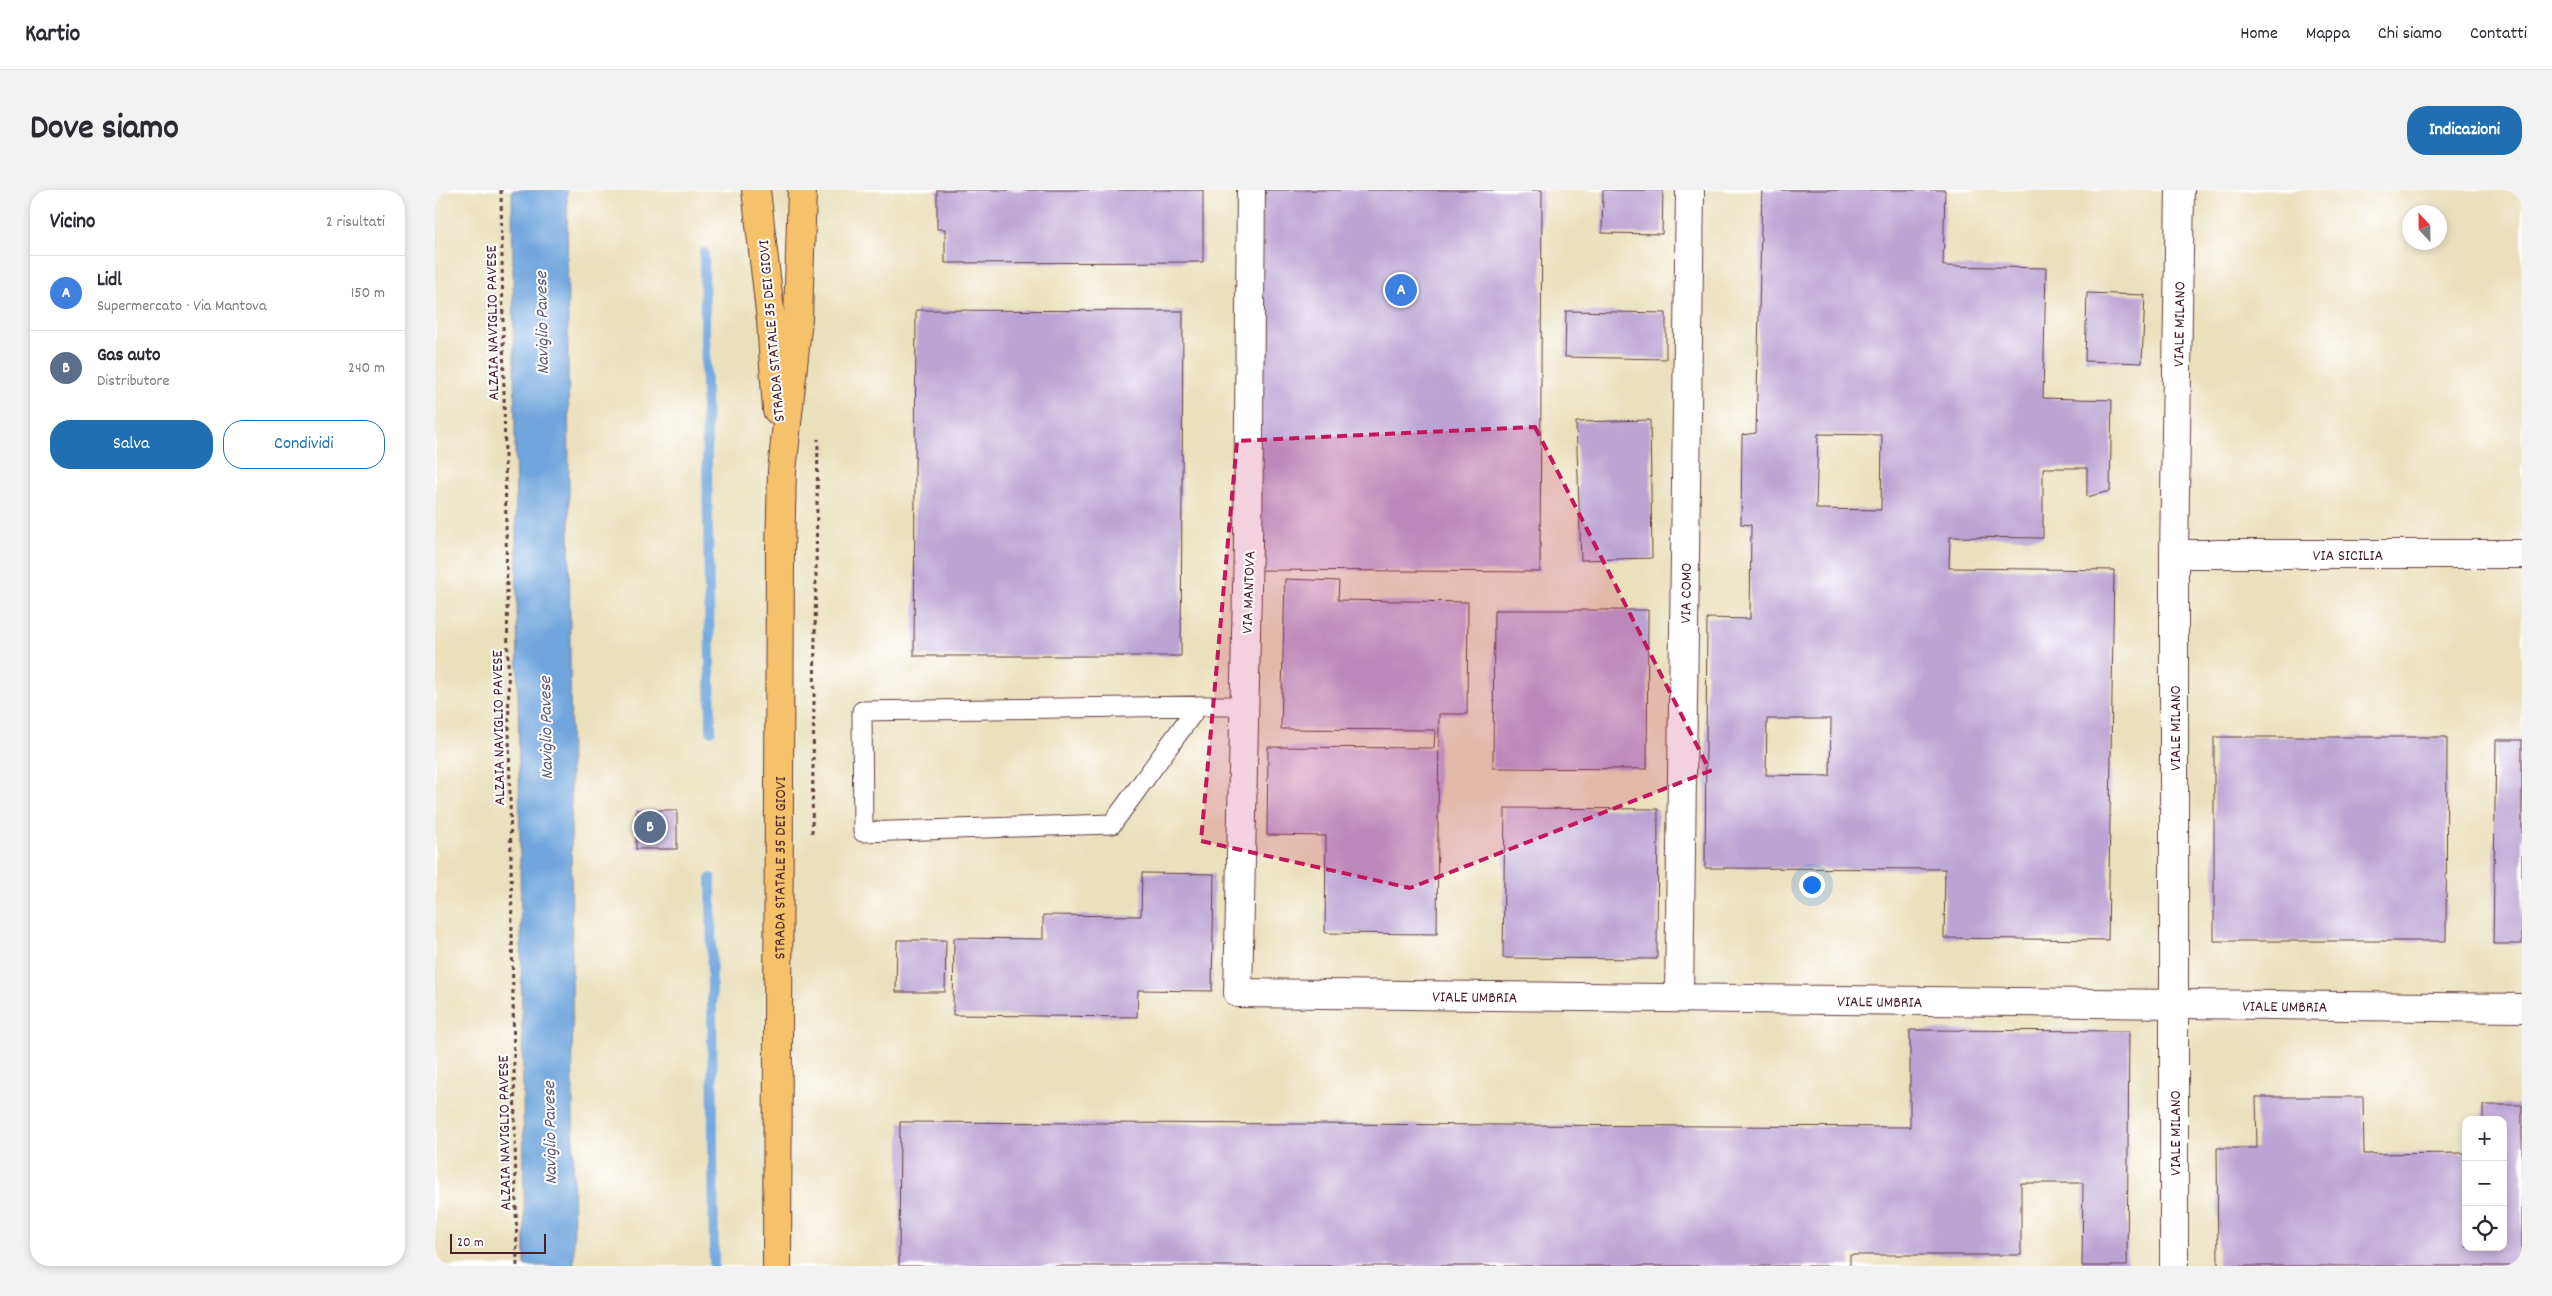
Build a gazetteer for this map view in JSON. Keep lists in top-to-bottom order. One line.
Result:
{"streets":{"main road":["STRADA STATALE 35 DEI GIOVI"],"street":["VIALE MILANO","VIA SICILIA","VIA MANTOVA","VIA COMO","VIALE UMBRIA"],"path":["ALZAIA NAVIGLIO PAVESE"]},"crossings":[["VIALE MILANO","VIA SICILIA"],["VIALE MILANO","VIALE UMBRIA"],["VIA MANTOVA","VIALE UMBRIA"],["VIA COMO","VIALE UMBRIA"]],"water":["Naviglio Pavese"],"scale_bar":"20 m","north":"top","page":{"header":"Kartio","nav":["Home","Mappa","Chi siamo","Contatti"],"title":"Dove siamo","buttons":["Indicazioni",["Salva","Condividi"]],"heading":["Vicino","2 risultati"],"list":[{"mark":"A","name":"Lidl","note":"Supermercato · Via Mantova","value":"150 m"},{"mark":"B","name":"Gas auto","note":"Distributore","value":"240 m"}],"pins":["A","B"],"map_buttons":["+","−"],"scale":"20 m"}}
